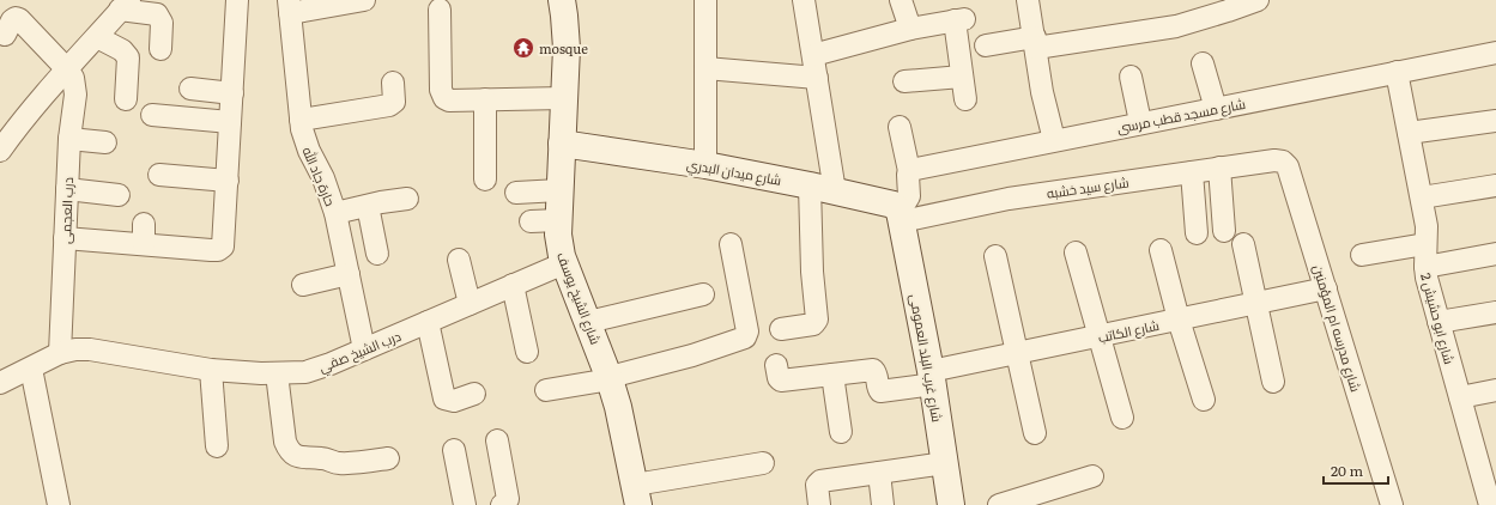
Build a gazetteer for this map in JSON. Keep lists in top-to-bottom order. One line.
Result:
{"streets":{"street":["شارع مسجد قطب مرسى","شارع ميدان البدري","حارة جاد الله","شارع سيد خشبه","درب العجمى","شارع الشيخ يوسف","شارع ابو حشيش 2","شارع مدرسه ام المؤمنين","شارع الكاتب","درب الشيخ صفي","شارع غرب البلد العمومى"]},"crossings":[["شارع مسجد قطب مرسى","شارع ابو حشيش 2"],["شارع ميدان البدري","شارع سيد خشبه"],["شارع ميدان البدري","شارع الشيخ يوسف"],["شارع ميدان البدري","شارع غرب البلد العمومى"],["حارة جاد الله","درب الشيخ صفي"],["شارع سيد خشبه","شارع مدرسه ام المؤمنين"],["شارع سيد خشبه","شارع غرب البلد العمومى"],["درب العجمى","درب الشيخ صفي"],["شارع الشيخ يوسف","درب الشيخ صفي"],["شارع مدرسه ام المؤمنين","شارع الكاتب"],["شارع الكاتب","شارع غرب البلد العمومى"]],"places":{"temple":["mosque"]},"scale_bar":"20 m"}
